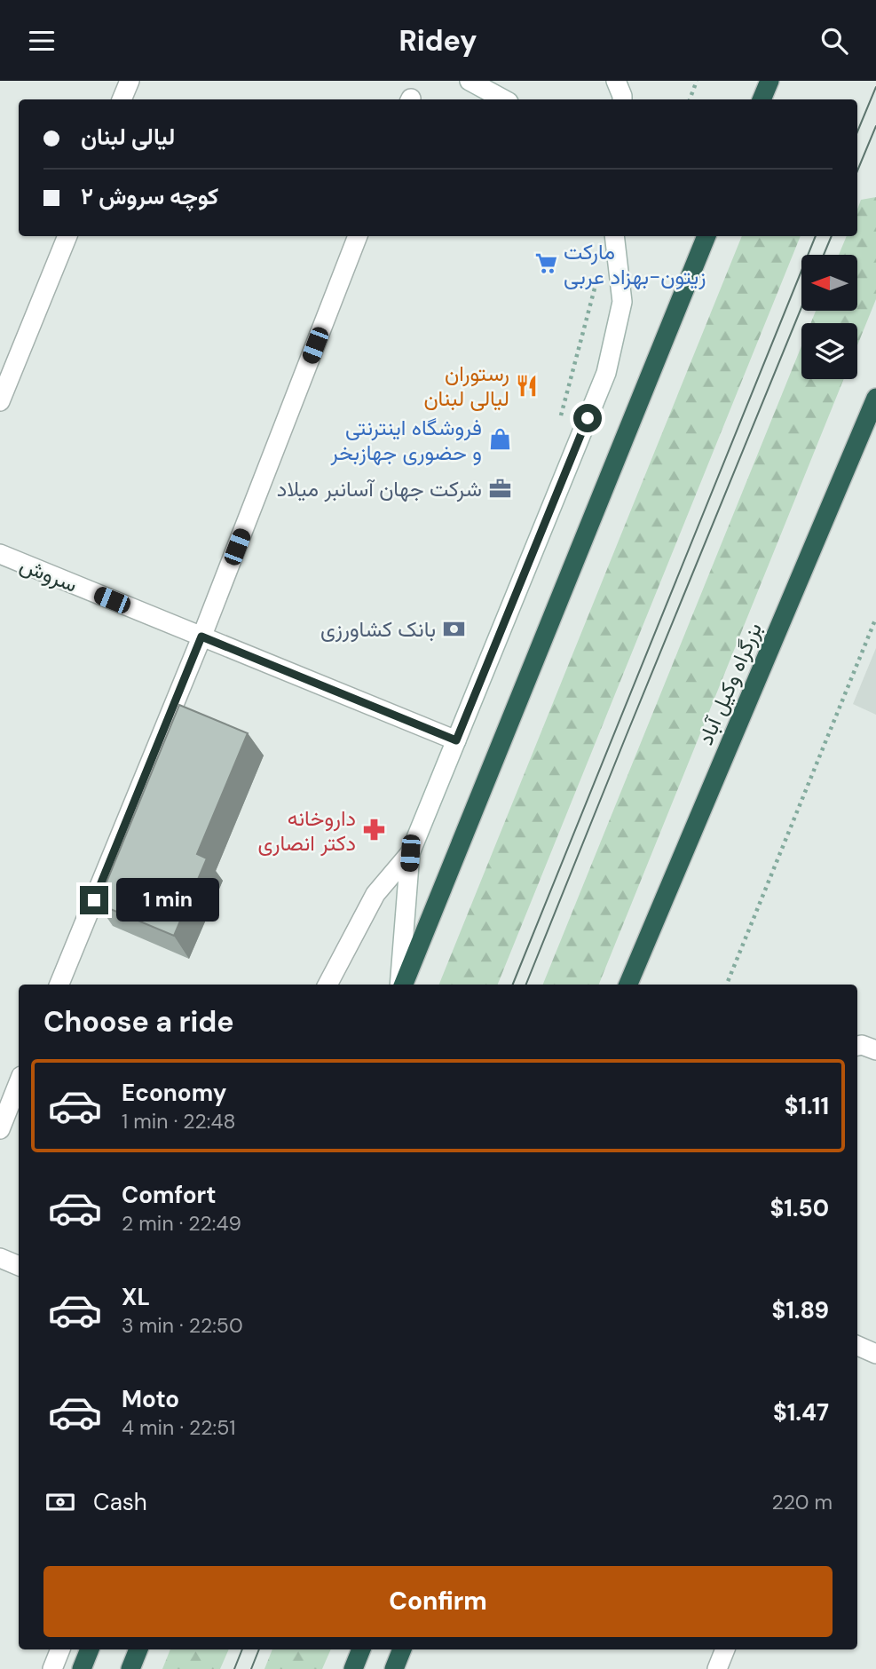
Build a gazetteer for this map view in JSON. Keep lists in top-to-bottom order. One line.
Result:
{"streets":{"highway":["بزرگراه وکیل آباد"],"street":["سروش"]},"places":{"supermarket":["مارکت زیتون-بهزاد عربی"],"restaurant":["رستوران لیالی لبنان"],"shop":["فروشگاه اینترنتی و حضوری جهازبخر"],"office":["شرکت جهان آسانبر میلاد"],"bank":["بانک کشاورزی"],"pharmacy":["داروخانه دکتر انصاری"]},"north":"left","page":{"header":"Ridey","banner":["لیالی لبنان","کوچه سروش ۲"],"bubble":"1 min","heading":"Choose a ride","list":[{"name":"Economy","note":"1 min · 22:48","value":"$1.11"},{"name":"Comfort","note":"2 min · 22:49","value":"$1.50"},{"name":"XL","note":"3 min · 22:50","value":"$1.89"},{"name":"Moto","note":"4 min · 22:51","value":"$1.47"}],"pay":["Cash","220 m"],"buttons":"Confirm"}}
